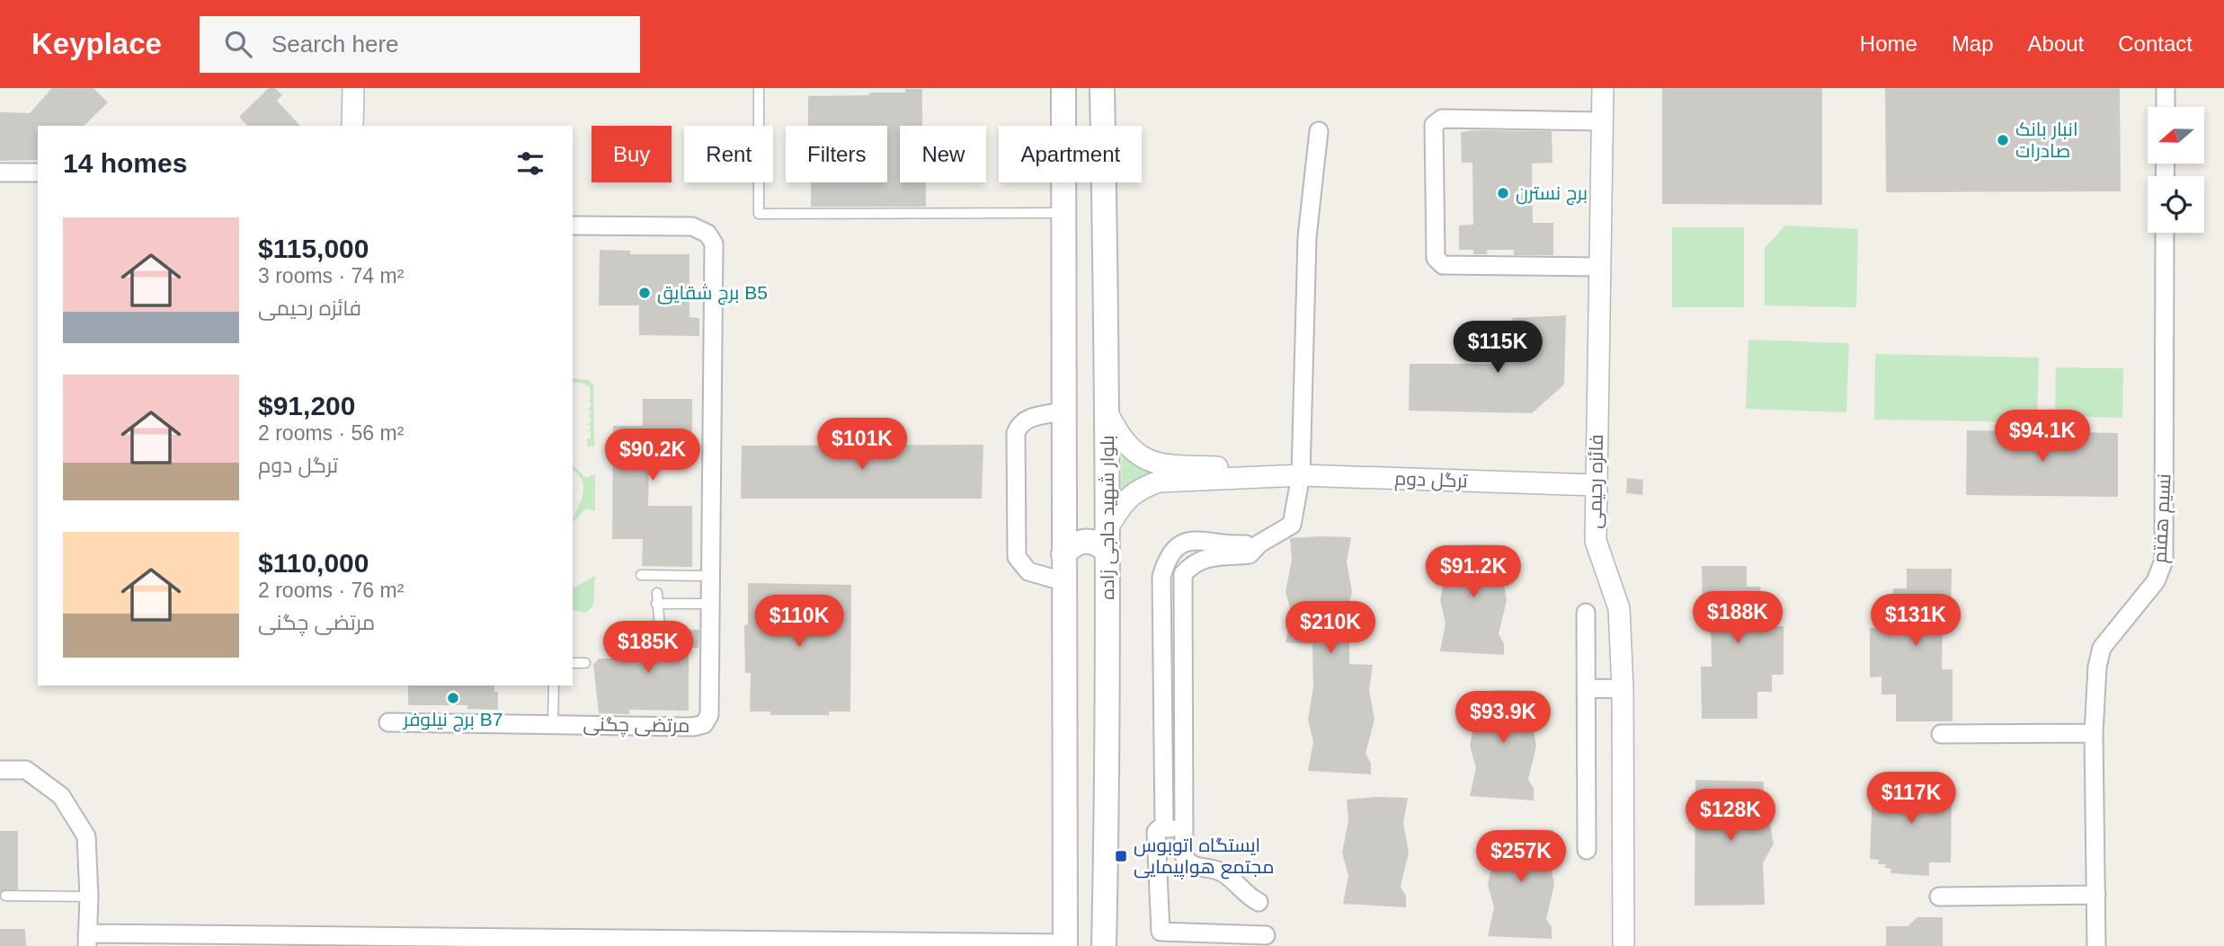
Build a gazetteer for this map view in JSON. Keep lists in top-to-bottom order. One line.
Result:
{"streets":{"main road":["بلوار شهید حاجی زاده"],"street":["ترگل دوم","فائزه رحیمی","نسیم هفتم","مرتضی چگنی"]},"crossings":[["ترگل دوم","فائزه رحیمی"],["ترگل دوم","بلوار شهید حاجی زاده"]],"places":{"other":["انبار بانک صادرات","برج نسترن","برج شقایق B5","برج نیلوفر B7"],"transit":["ایستگاه اتوبوس مجتمع هواپیمایی"]},"north":"left","page":{"header":"Keyplace","search":"Search here","nav":["Home","Map","About","Contact"],"chip":["Buy","Rent","Filters","New","Apartment"],"heading":"14 homes","list":[{"name":"$115,000","note":"3 rooms · 74 m² · فائزه رحیمی"},{"name":"$91,200","note":"2 rooms · 56 m² · ترگل دوم"},{"name":"$110,000","note":"2 rooms · 76 m² · مرتضی چگنی"}],"price":["$115K","$94.1K","$101K","$90.2K","$91.2K","$188K","$131K","$110K","$210K","$185K","$93.9K","$117K","$128K","$257K"]}}
